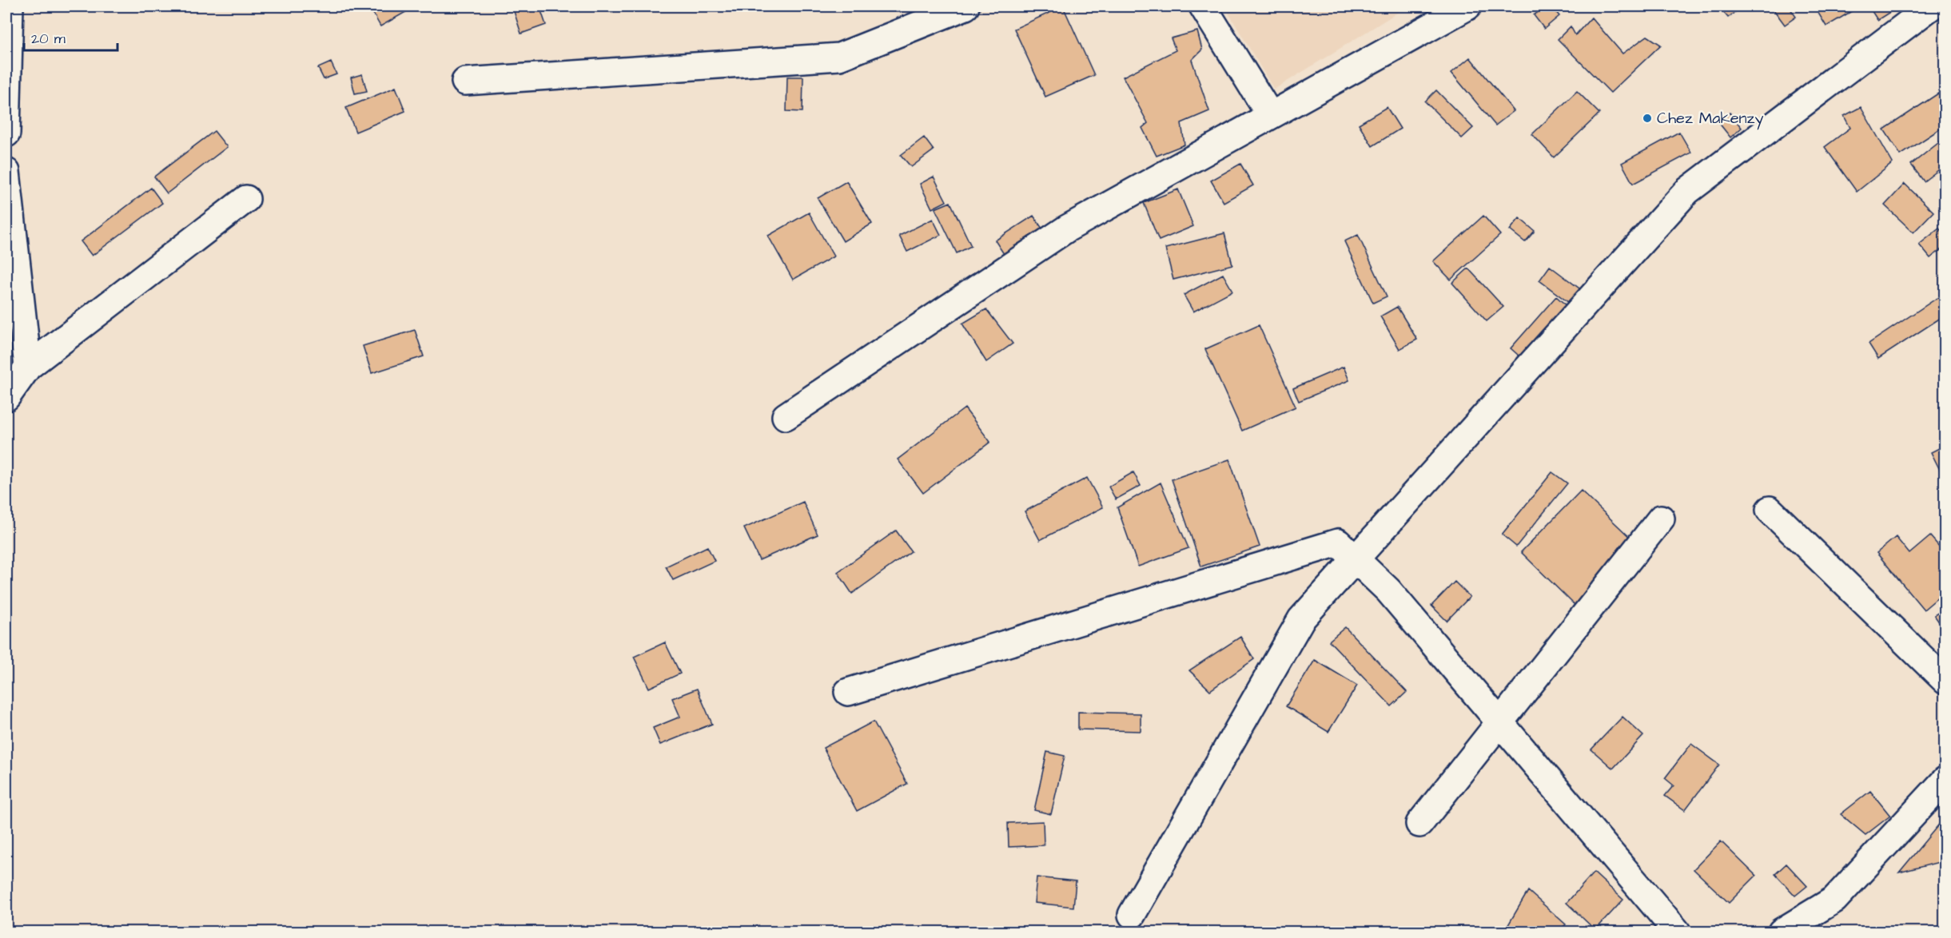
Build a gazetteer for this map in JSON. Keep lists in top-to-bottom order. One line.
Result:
{"places":["Chez Makenzy"],"scale_bar":"20 m"}
